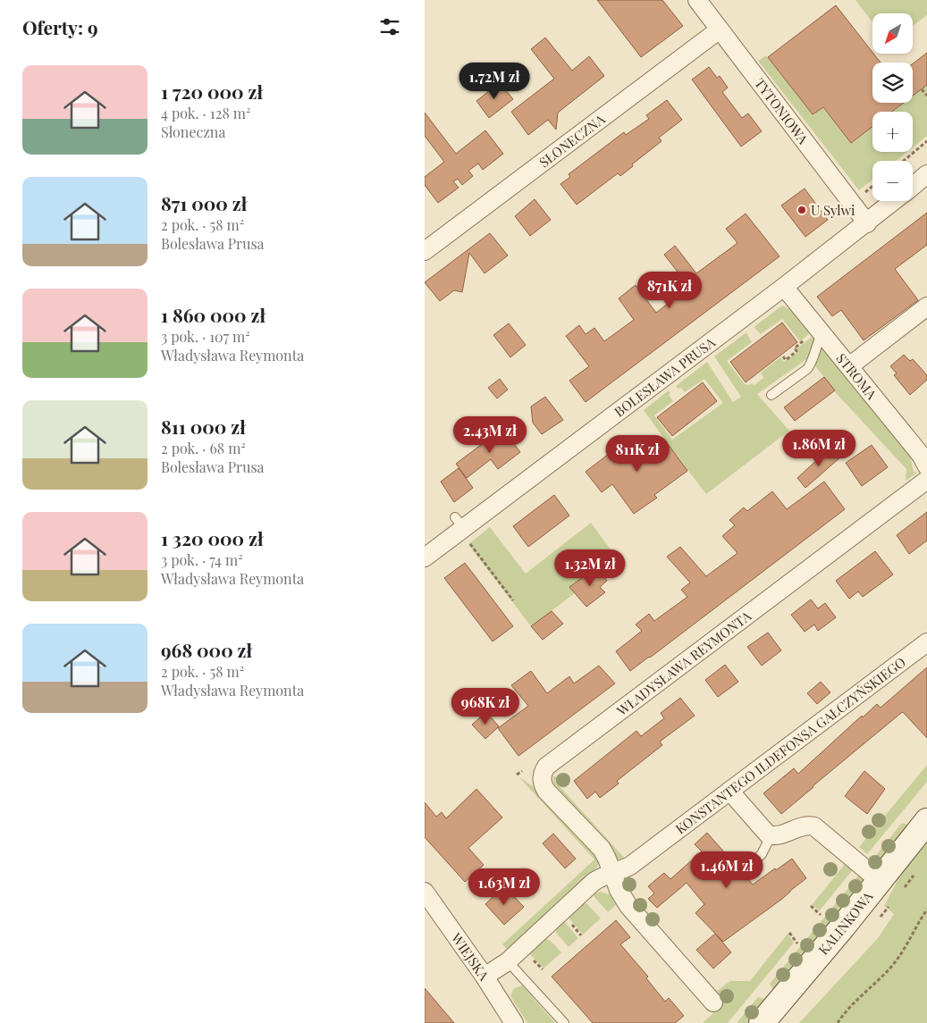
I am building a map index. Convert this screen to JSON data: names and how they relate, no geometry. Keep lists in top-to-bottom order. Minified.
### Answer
{"streets":{"street":["TYTONIOWA","SŁONECZNA","STROMA","BOLESŁAWA PRUSA","WŁADYSŁAWA REYMONTA","KONSTANTEGO ILDEFONSA GAŁCZYŃSKIEGO","KALINKOWA","WIEJSKA"]},"crossings":[["TYTONIOWA","SŁONECZNA"],["TYTONIOWA","BOLESŁAWA PRUSA"],["STROMA","BOLESŁAWA PRUSA"],["WŁADYSŁAWA REYMONTA","KONSTANTEGO ILDEFONSA GAŁCZYŃSKIEGO"],["KONSTANTEGO ILDEFONSA GAŁCZYŃSKIEGO","WIEJSKA"]],"places":["U Sylwi"],"north":"bottom left","page":{"heading":"Oferty: 9","map_buttons":["+","−"],"list":[{"name":"1 720 000 zł","note":"4 pok. · 128 m² · Słoneczna"},{"name":"871 000 zł","note":"2 pok. · 58 m² · Bolesława Prusa"},{"name":"1 860 000 zł","note":"3 pok. · 107 m² · Władysława Reymonta"},{"name":"811 000 zł","note":"2 pok. · 68 m² · Bolesława Prusa"},{"name":"1 320 000 zł","note":"3 pok. · 74 m² · Władysława Reymonta"},{"name":"968 000 zł","note":"2 pok. · 58 m² · Władysława Reymonta"}],"price":["1.72M zł","871K zł","2.43M zł","1.86M zł","811K zł","1.32M zł","968K zł","1.46M zł","1.63M zł"]}}
